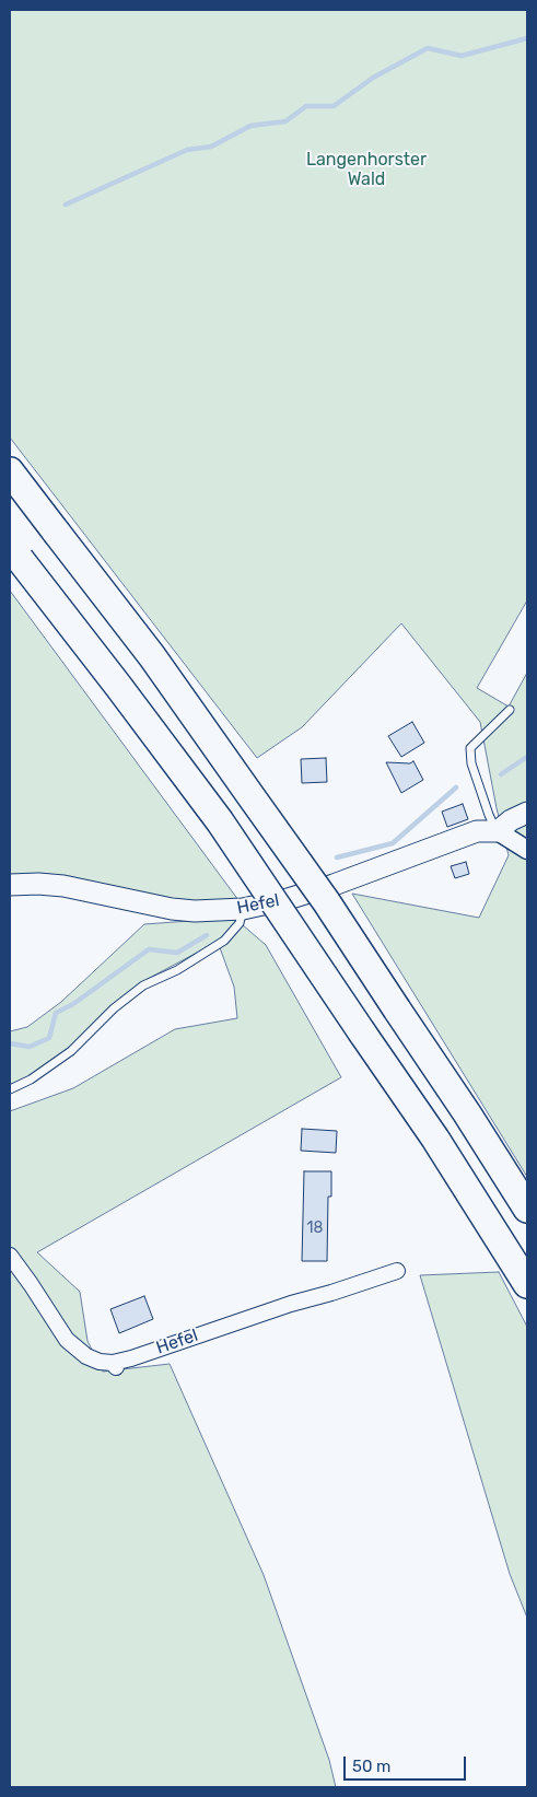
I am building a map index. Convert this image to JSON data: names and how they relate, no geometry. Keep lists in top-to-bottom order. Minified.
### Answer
{"streets":{"main road":["Hefel"]},"parks":["Langenhorster Wald"],"house_numbers":["18"],"scale_bar":"50 m"}
